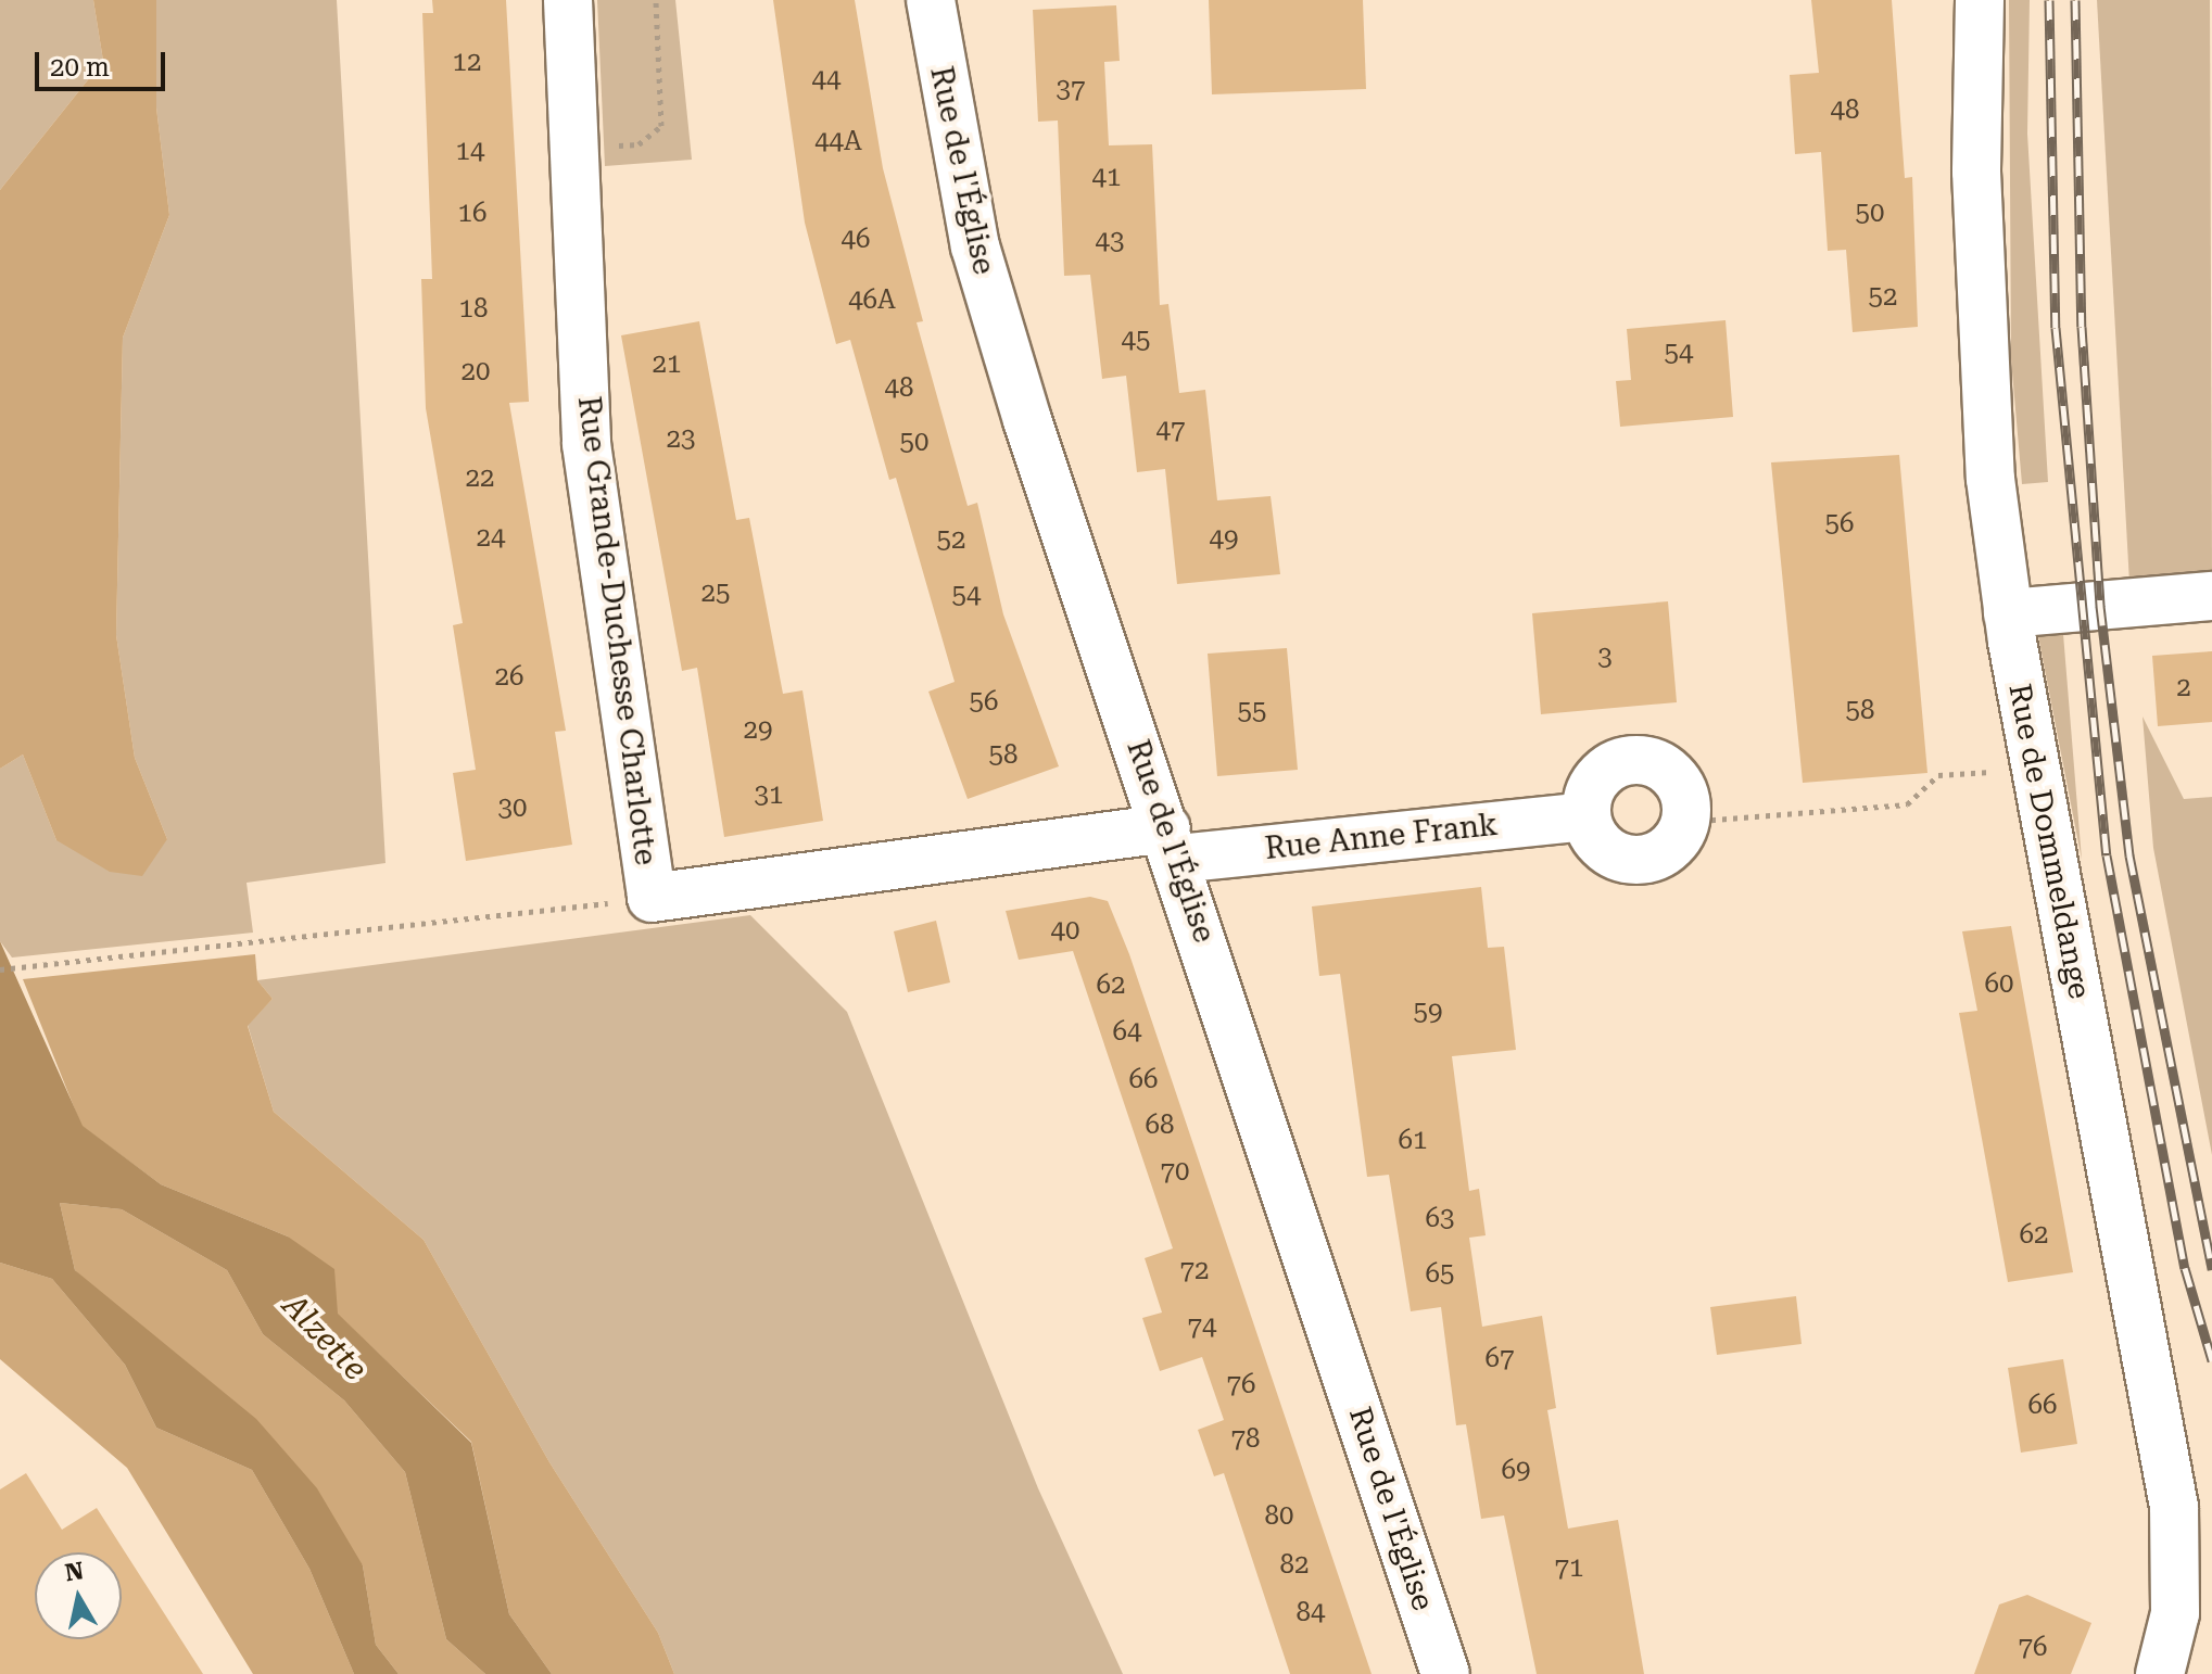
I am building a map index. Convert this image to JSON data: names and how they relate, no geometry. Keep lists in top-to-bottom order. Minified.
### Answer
{"streets":{"street":["Rue de l'Église","Rue Grande-Duchesse Charlotte","Rue Anne Frank","Rue de Dommeldange"]},"crossings":[["Rue de l'Église","Rue Grande-Duchesse Charlotte"],["Rue de l'Église","Rue Anne Frank"],["Rue Grande-Duchesse Charlotte","Rue Anne Frank"]],"water":["Alzette"],"house_numbers":["12","44","37","48","44A","14","41","16","50","46","43","52","46A","18","45","54","21","20","48","47","23","50","22","56","24","49","52","25","54","3","26","2","56","58","55","29","58","31","30","40","60","62","59","64","66","68","61","70","63","62","72","65","74","67","76","66","78","69","80","82","71","84","76"],"scale_bar":"20 m","north":"top"}
